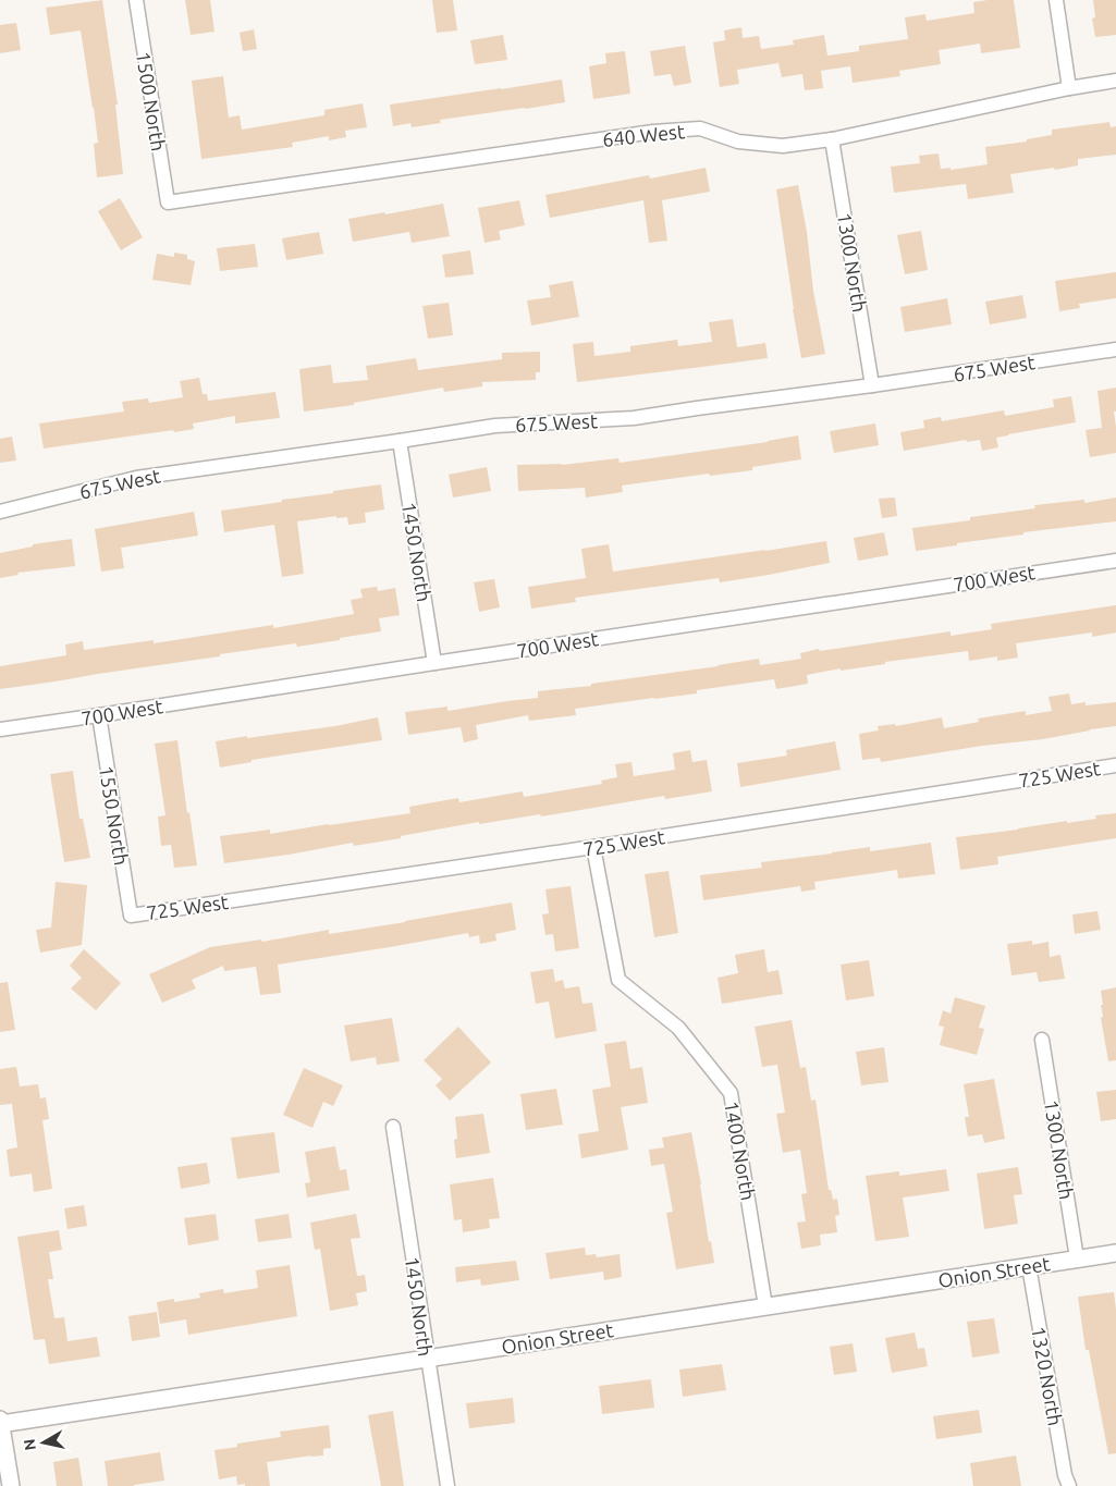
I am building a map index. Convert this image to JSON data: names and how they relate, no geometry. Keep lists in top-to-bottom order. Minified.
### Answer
{"streets":{"street":["1500 North","640 West","1300 North","675 West","1450 North","700 West","725 West","1550 North","1400 North","Onion Street","1320 North"]},"crossings":[["1500 North","640 West"],["640 West","1300 North"],["1300 North","675 West"],["1300 North","Onion Street"],["675 West","1450 North"],["1450 North","700 West"],["1450 North","Onion Street"],["700 West","1550 North"],["725 West","1550 North"],["725 West","1400 North"],["1400 North","Onion Street"],["Onion Street","1320 North"]],"north":"left"}
